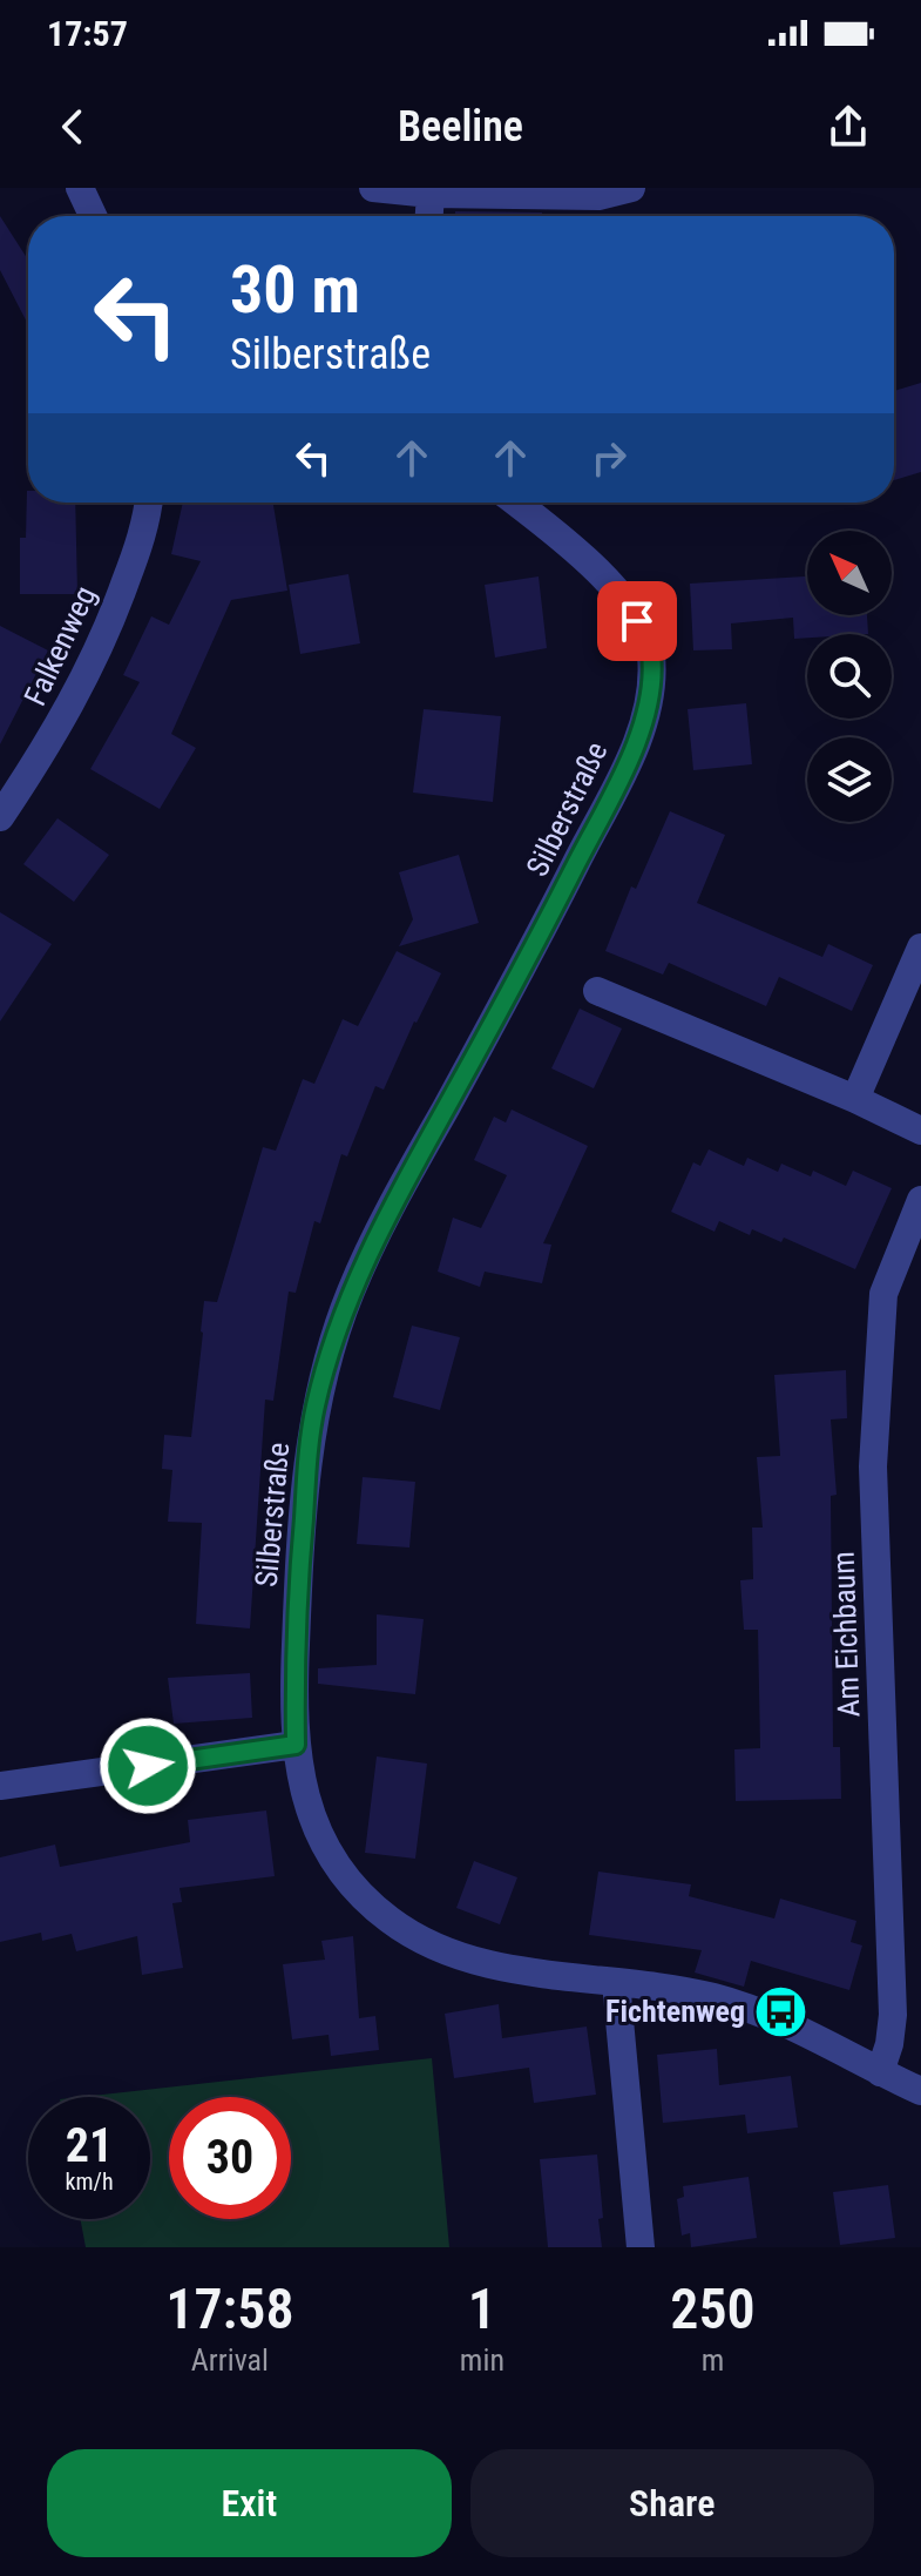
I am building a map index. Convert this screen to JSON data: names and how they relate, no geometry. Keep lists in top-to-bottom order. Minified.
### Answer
{"streets":{"street":["Falkenweg","Silberstraße","Am Eichbaum"]},"crossings":[["Silberstraße","Am Eichbaum"]],"places":{"bus stop":["Fichtenweg"]},"north":"top left","page":{"status":"17:57","header":"Beeline","turn":["30 m","Silberstraße"],"speed":"21 km/h","limit":"30","eta":["17:58","Arrival","1","min","250","m"],"buttons":["Exit","Share"]}}
